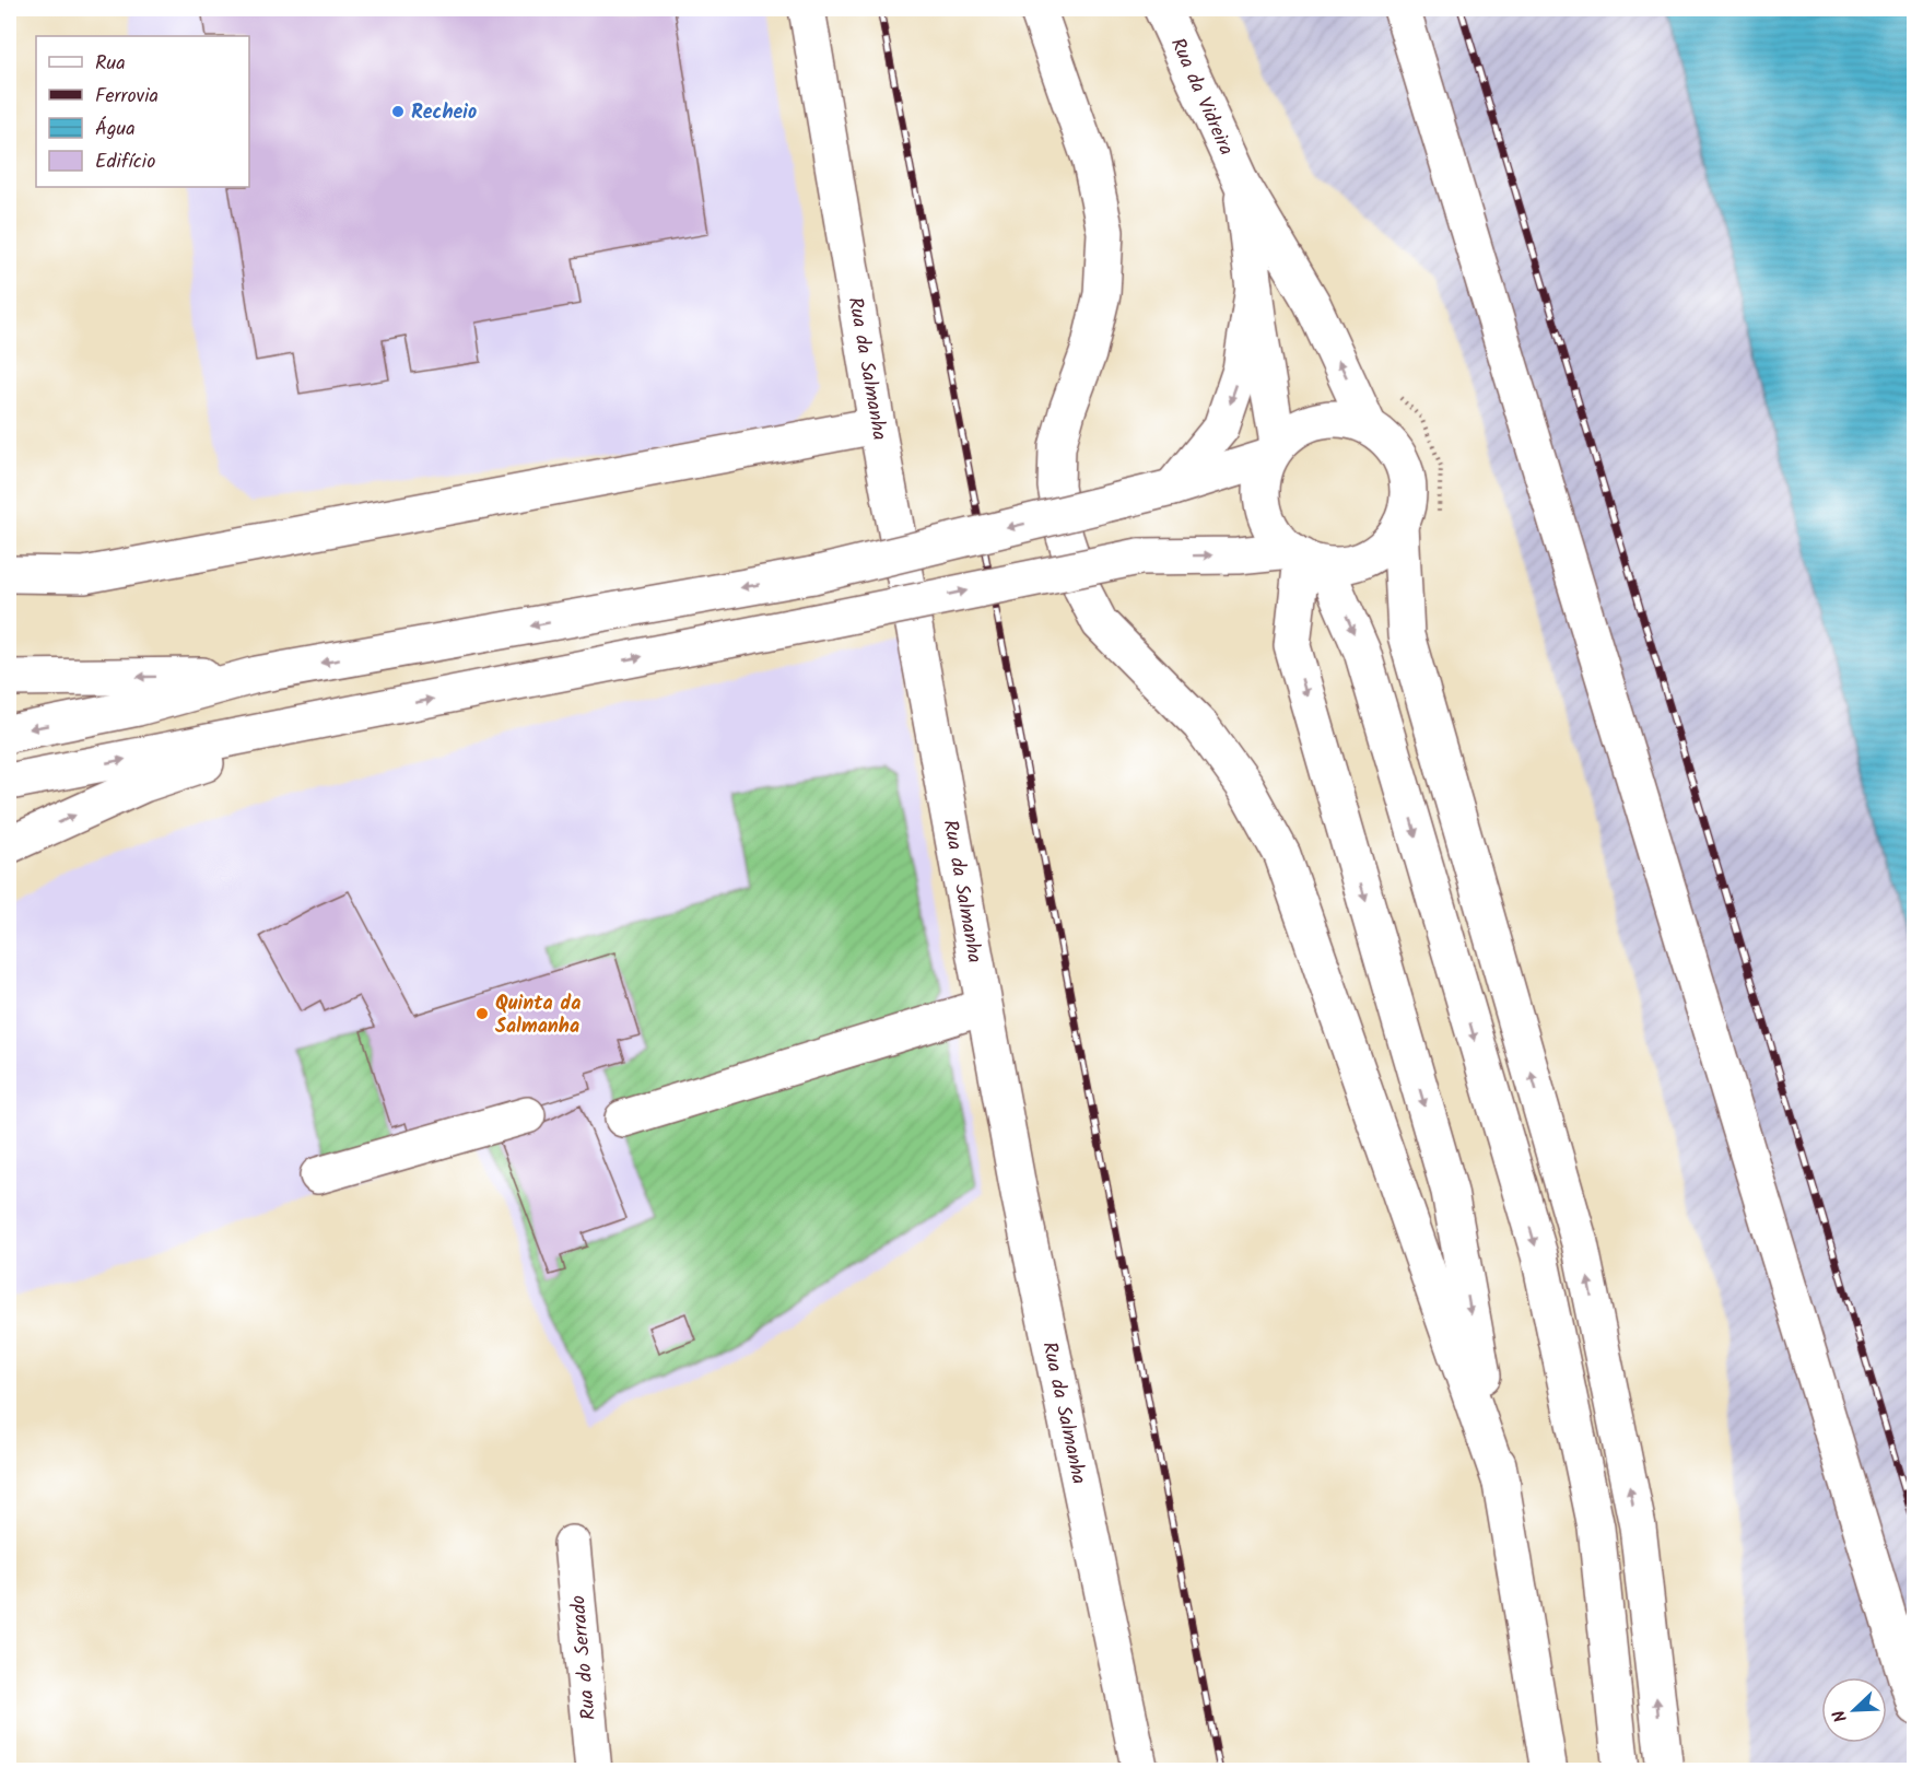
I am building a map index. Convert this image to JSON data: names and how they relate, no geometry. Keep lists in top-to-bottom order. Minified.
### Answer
{"streets":{"main road":["Rua da Vidreira","Rua da Salmanha","Rua do Serrado"]},"places":["Recheio","Quinta da Salmanha"],"legend":["Rua","Ferrovia","Água","Edifício"],"north":"bottom left"}
